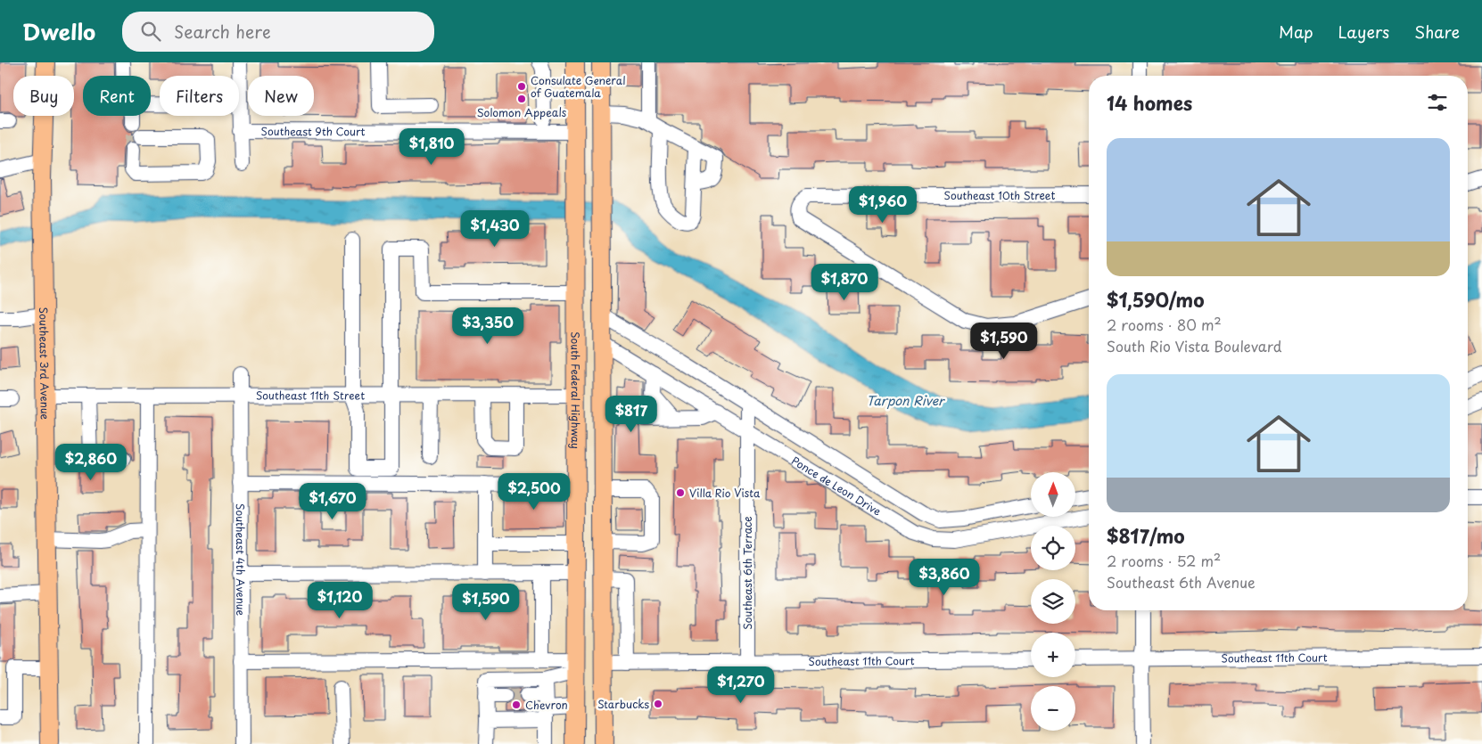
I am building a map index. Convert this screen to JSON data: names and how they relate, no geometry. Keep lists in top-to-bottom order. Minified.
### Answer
{"streets":{"main road":["Southeast 3rd Avenue","South Federal Highway"],"street":["Southeast 9th Court","Southeast 10th Street","Southeast 11th Street","Ponce de Leon Drive","Southeast 4th Avenue","Southeast 6th Terrace","Southeast 11th Court"]},"crossings":[["Southeast 9th Court","South Federal Highway"],["Southeast 3rd Avenue","Southeast 11th Street"],["South Federal Highway","Southeast 11th Street"],["Southeast 11th Street","Southeast 4th Avenue"],["Ponce de Leon Drive","Southeast 6th Terrace"],["Southeast 6th Terrace","Southeast 11th Court"]],"water":["Tarpon River"],"places":["Consulate General of Guatemala","Solomon Appeals","Villa Rio Vista","Starbucks","Chevron"],"north":"top","page":{"header":"Dwello","search":"Search here","nav":["Map","Layers","Share"],"chip":["Buy","Rent","Filters","New"],"heading":"14 homes","price":["$1,810","$1,960","$1,430","$1,870","$3,350","$1,590","$817","$2,860","$2,500","$1,670","$3,860","$1,120","$1,590","$1,270"],"list":[{"name":"$1,590/mo","note":"2 rooms · 80 m² · South Rio Vista Boulevard"},{"name":"$817/mo","note":"2 rooms · 52 m² · Southeast 6th Avenue"}],"map_buttons":["+","−"]}}
